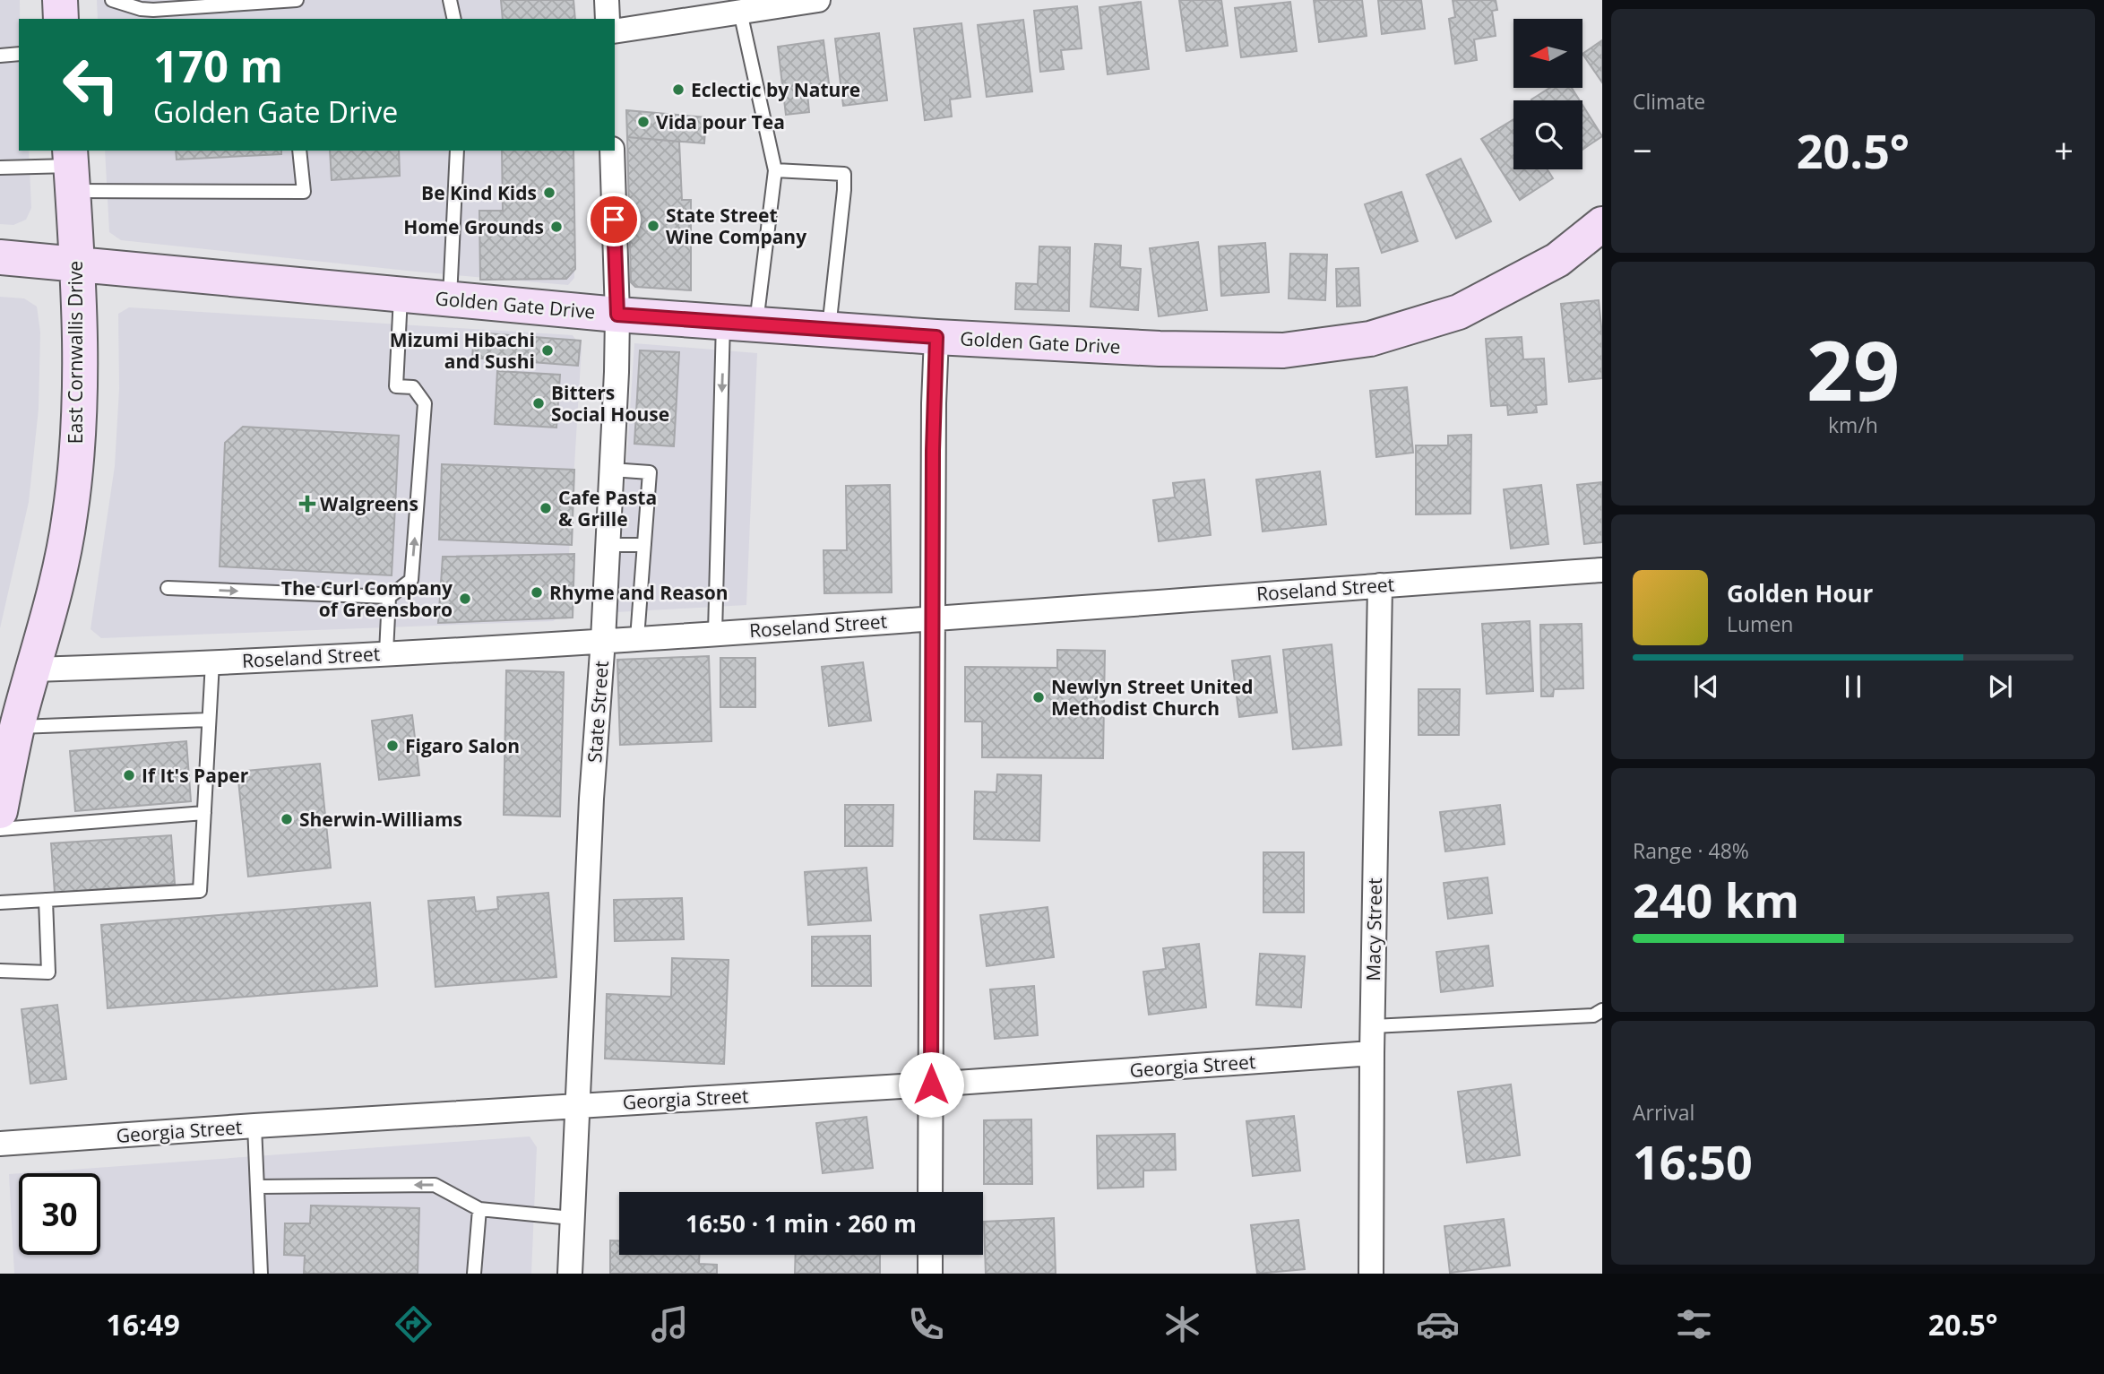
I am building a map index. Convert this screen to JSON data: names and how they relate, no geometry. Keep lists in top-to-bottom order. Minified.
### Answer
{"streets":{"street":["Golden Gate Drive","East Cornwallis Drive","Roseland Street","State Street","Macy Street","Georgia Street"]},"crossings":[["Golden Gate Drive","East Cornwallis Drive"],["Golden Gate Drive","State Street"],["East Cornwallis Drive","Roseland Street"],["Roseland Street","State Street"],["Roseland Street","Macy Street"],["State Street","Georgia Street"],["Macy Street","Georgia Street"]],"places":{"other":["Eclectic by Nature","Vida pour Tea","Be Kind Kids","State Street Wine Company","Home Grounds","Mizumi Hibachi and Sushi","Bitters Social House","Cafe Pasta & Grille","Rhyme and Reason","The Curl Company of Greensboro","Newlyn Street United Methodist Church","Figaro Salon","If It's Paper","Sherwin-Williams"],"health":["Walgreens"]},"north":"left","page":{"tile":["Climate",["29","km/h"],["Range · 48%","240 km"],["Arrival","16:50"]],"turn":["170 m","Golden Gate Drive"],"heat":["−","20.5°","+"],"song":["Golden Hour","Lumen"],"limit":"30","trip":"16:50 · 1 min · 260 m","tabs":["16:49","20.5°"]}}
